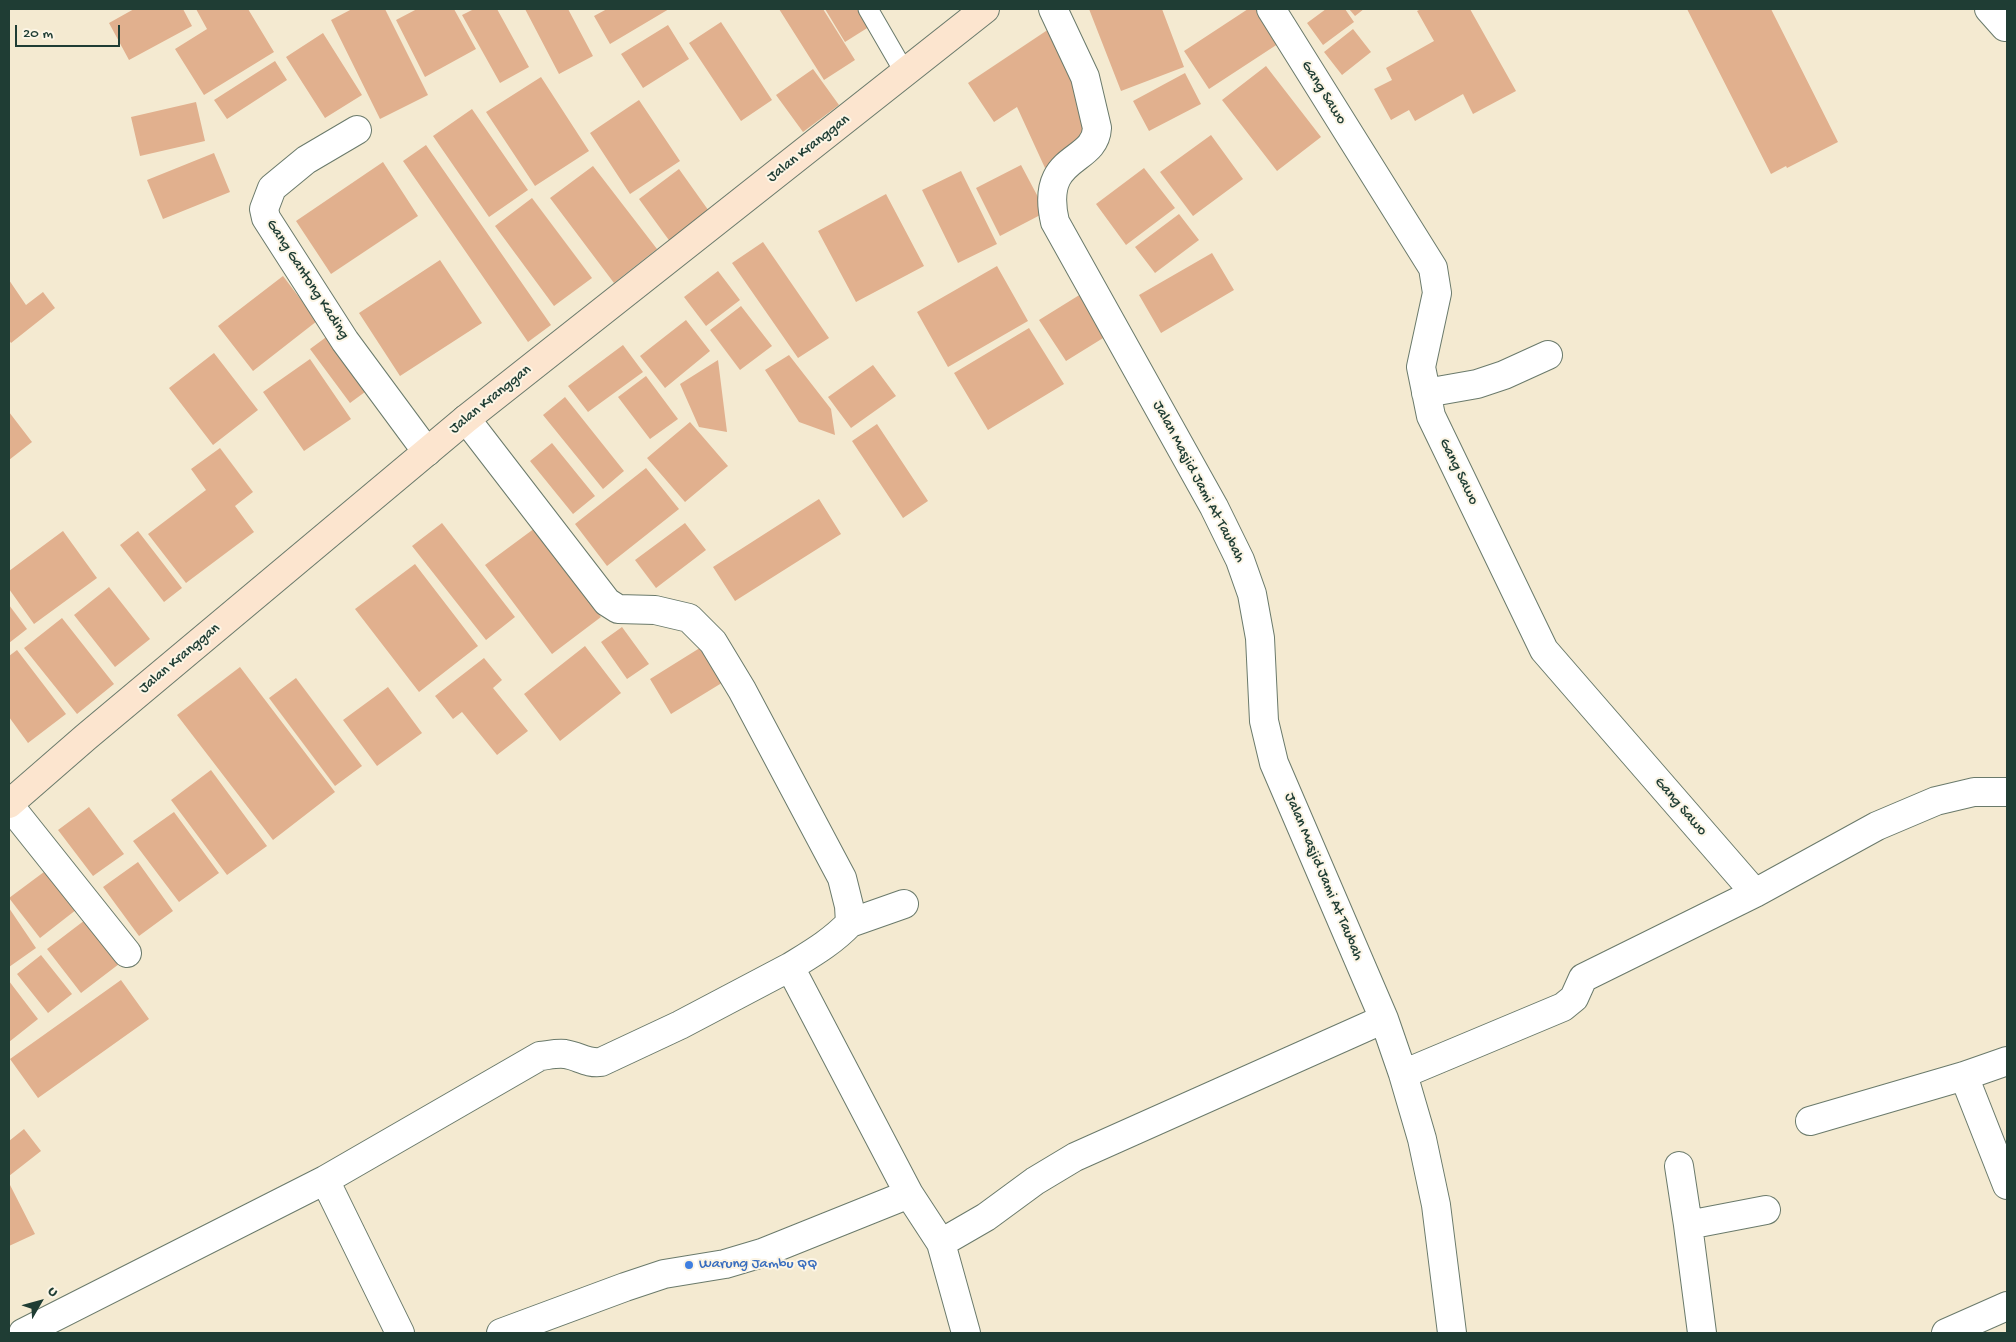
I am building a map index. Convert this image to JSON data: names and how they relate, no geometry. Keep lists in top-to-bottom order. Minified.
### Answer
{"streets":{"main road":["Jalan Kranggan"],"street":["Gang Sawo","Gang Gantong Kading","Jalan Masjid Jami At Taubah"]},"crossings":[["Jalan Kranggan","Gang Gantong Kading"]],"places":["Warung Jambu QQ"],"scale_bar":"20 m","north":"top right"}
